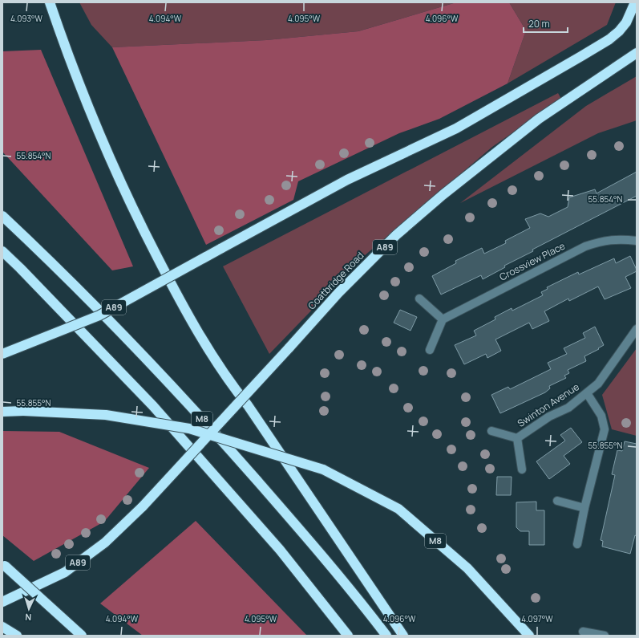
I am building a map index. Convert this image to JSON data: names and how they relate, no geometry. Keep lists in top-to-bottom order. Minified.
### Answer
{"streets":{"highway":["A89","Coatbridge Road","M8"],"street":["Crossview Place","Swinton Avenue"]},"scale_bar":"20 m","north":"bottom","coordinates":["4.093°W","4.094°W","4.095°W","4.096°W","55.854°N","55.855°N","4.097°W"]}
